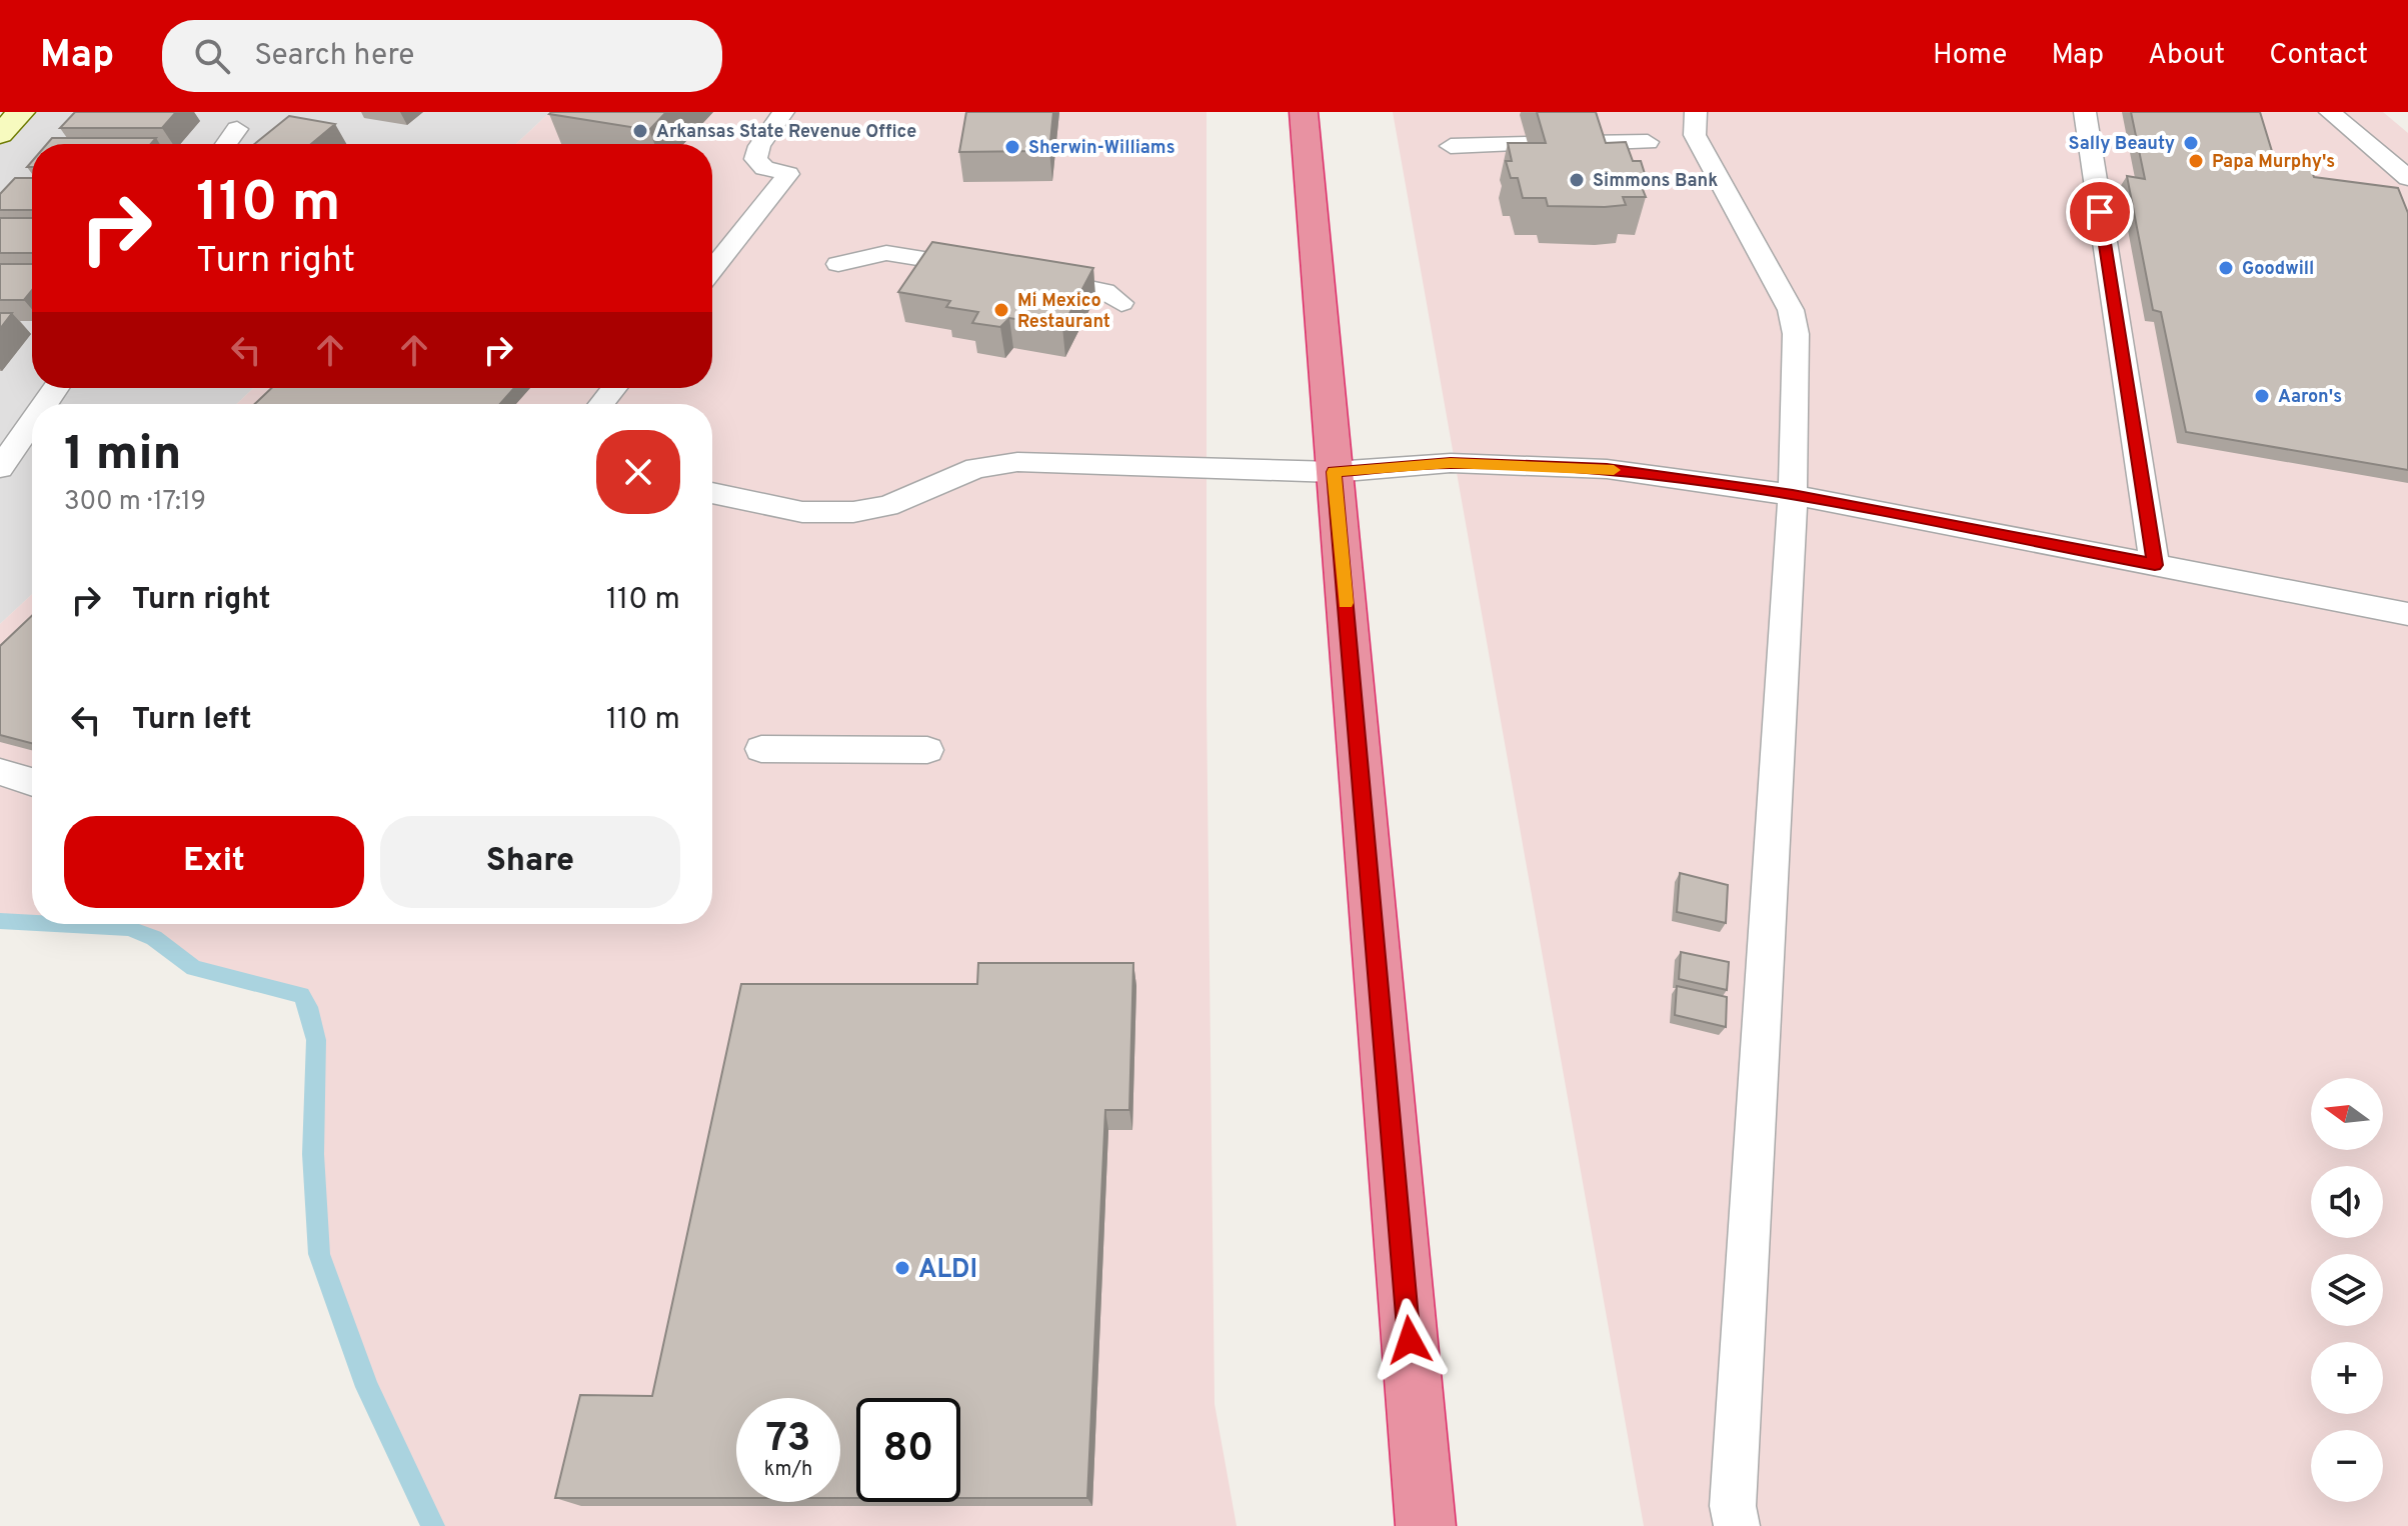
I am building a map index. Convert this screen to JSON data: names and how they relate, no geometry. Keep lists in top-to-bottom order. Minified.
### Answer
{"places":["Arkansas State Revenue Office","Sally Beauty","Sherwin-Williams","Papa Murphy's","Simmons Bank","Goodwill","Mi Mexico Restaurant","Aaron's","ALDI"],"north":"left","page":{"header":"Map","search":"Search here","nav":["Home","Map","About","Contact"],"turn":["110 m","Turn right"],"heading":["1 min","300 m · 17:19"],"list":[{"name":"Turn right","value":"110 m"},{"name":"Turn left","value":"110 m"}],"buttons":["Exit","Share"],"map_buttons":["+","−"],"speed":"73 km/h","limit":"80"}}
